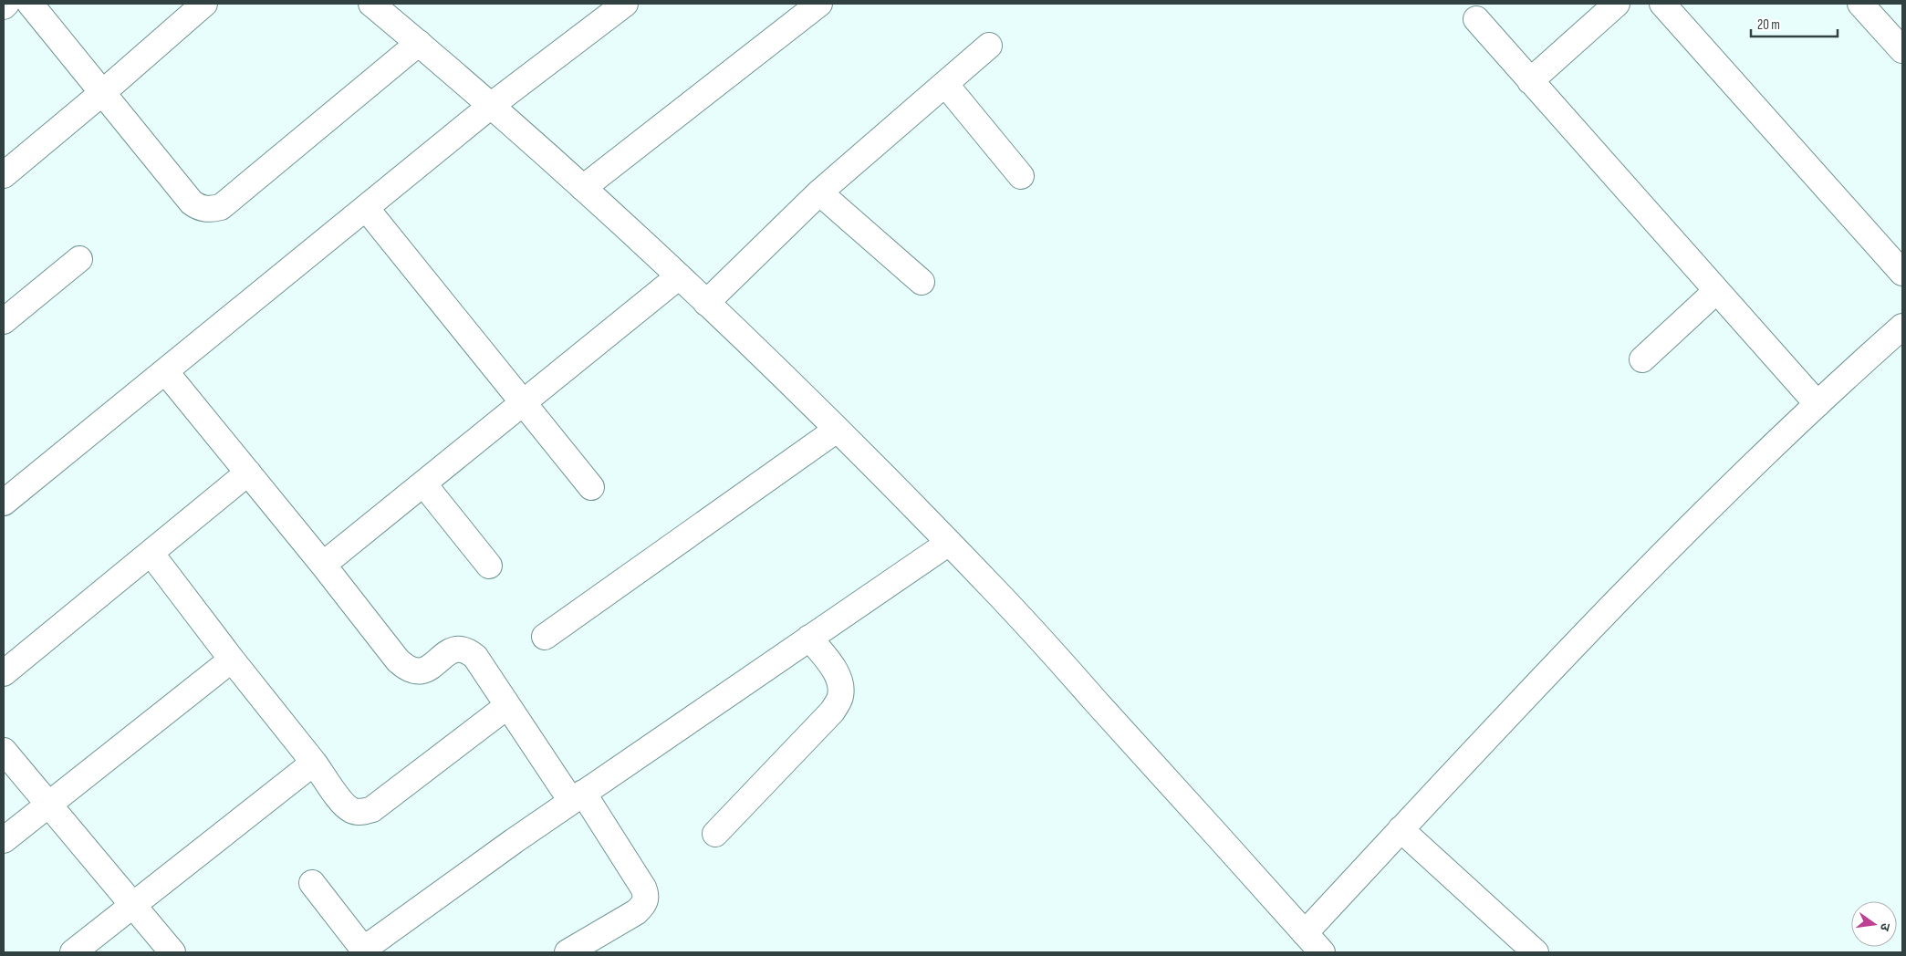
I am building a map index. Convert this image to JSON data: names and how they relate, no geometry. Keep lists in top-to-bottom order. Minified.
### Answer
{"scale_bar":"20 m","north":"right"}
